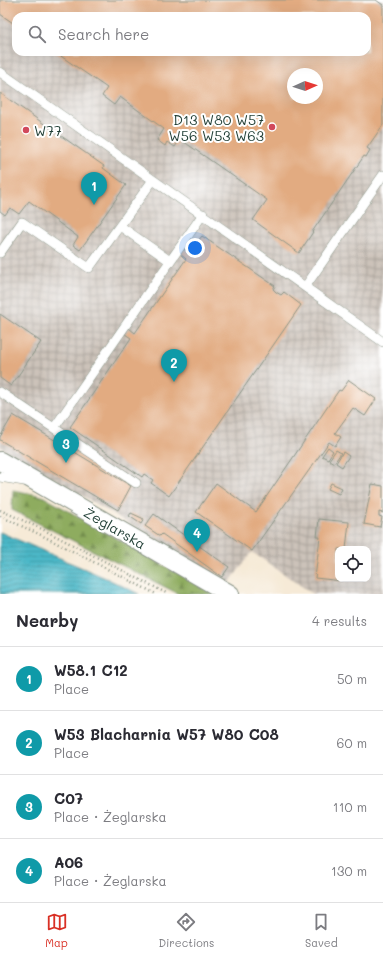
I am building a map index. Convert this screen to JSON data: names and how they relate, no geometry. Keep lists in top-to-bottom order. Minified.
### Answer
{"streets":{"street":["Żeglarska"]},"places":["D13 W80 W57 W56 W53 W63","W77"],"north":"right","page":{"search":"Search here","pins":["1","2","3","4"],"heading":["Nearby","4 results"],"list":[{"mark":"1","name":"W58.1 C12","note":"Place","value":"50 m"},{"mark":"2","name":"W53 Blacharnia W57 W80 C08","note":"Place","value":"60 m"},{"mark":"3","name":"C07","note":"Place · Żeglarska","value":"110 m"},{"mark":"4","name":"A06","note":"Place · Żeglarska","value":"130 m"}],"nav":["Map","Directions","Saved"]}}
